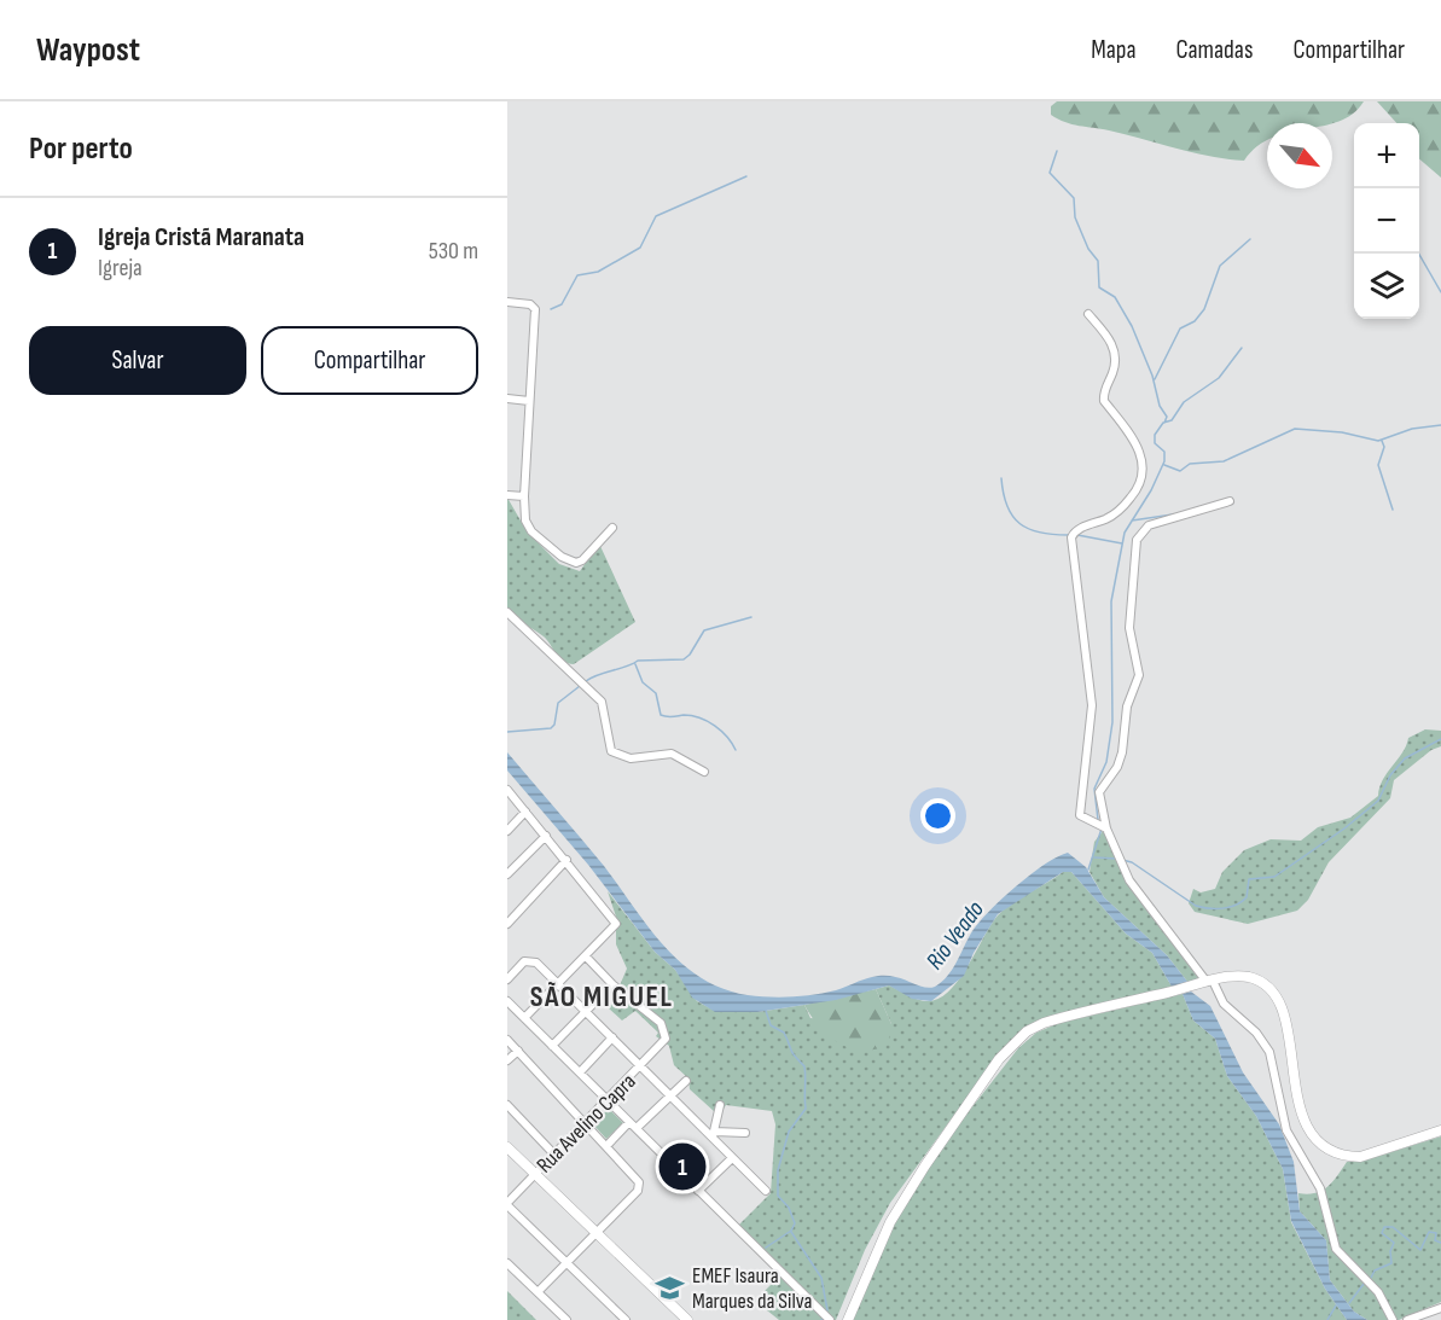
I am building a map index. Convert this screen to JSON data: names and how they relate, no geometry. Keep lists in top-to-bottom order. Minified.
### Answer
{"streets":{"street":["Rua Avelino Capra"]},"districts":["SÃO MIGUEL"],"water":["Rio Veado"],"places":{"school or university":["EMEF Isaura Marques da Silva"]},"north":"bottom right","page":{"header":"Waypost","nav":["Mapa","Camadas","Compartilhar"],"heading":"Por perto","map_buttons":["+","−"],"list":[{"mark":"1","name":"Igreja Cristã Maranata","note":"Igreja","value":"530 m"}],"buttons":["Salvar","Compartilhar"],"pins":"1"}}
